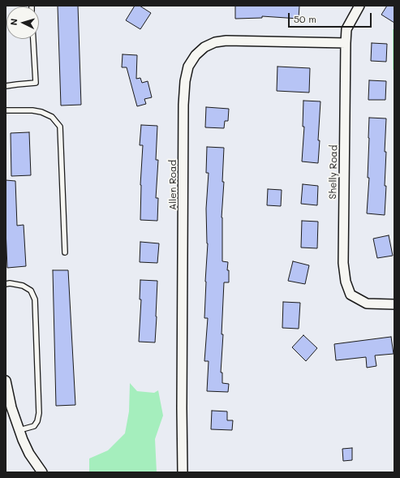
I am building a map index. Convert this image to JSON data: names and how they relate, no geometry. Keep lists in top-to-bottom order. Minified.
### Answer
{"streets":{"street":["Shelly Road","Allen Road"]},"crossings":[["Shelly Road","Allen Road"]],"scale_bar":"50 m","north":"left"}
